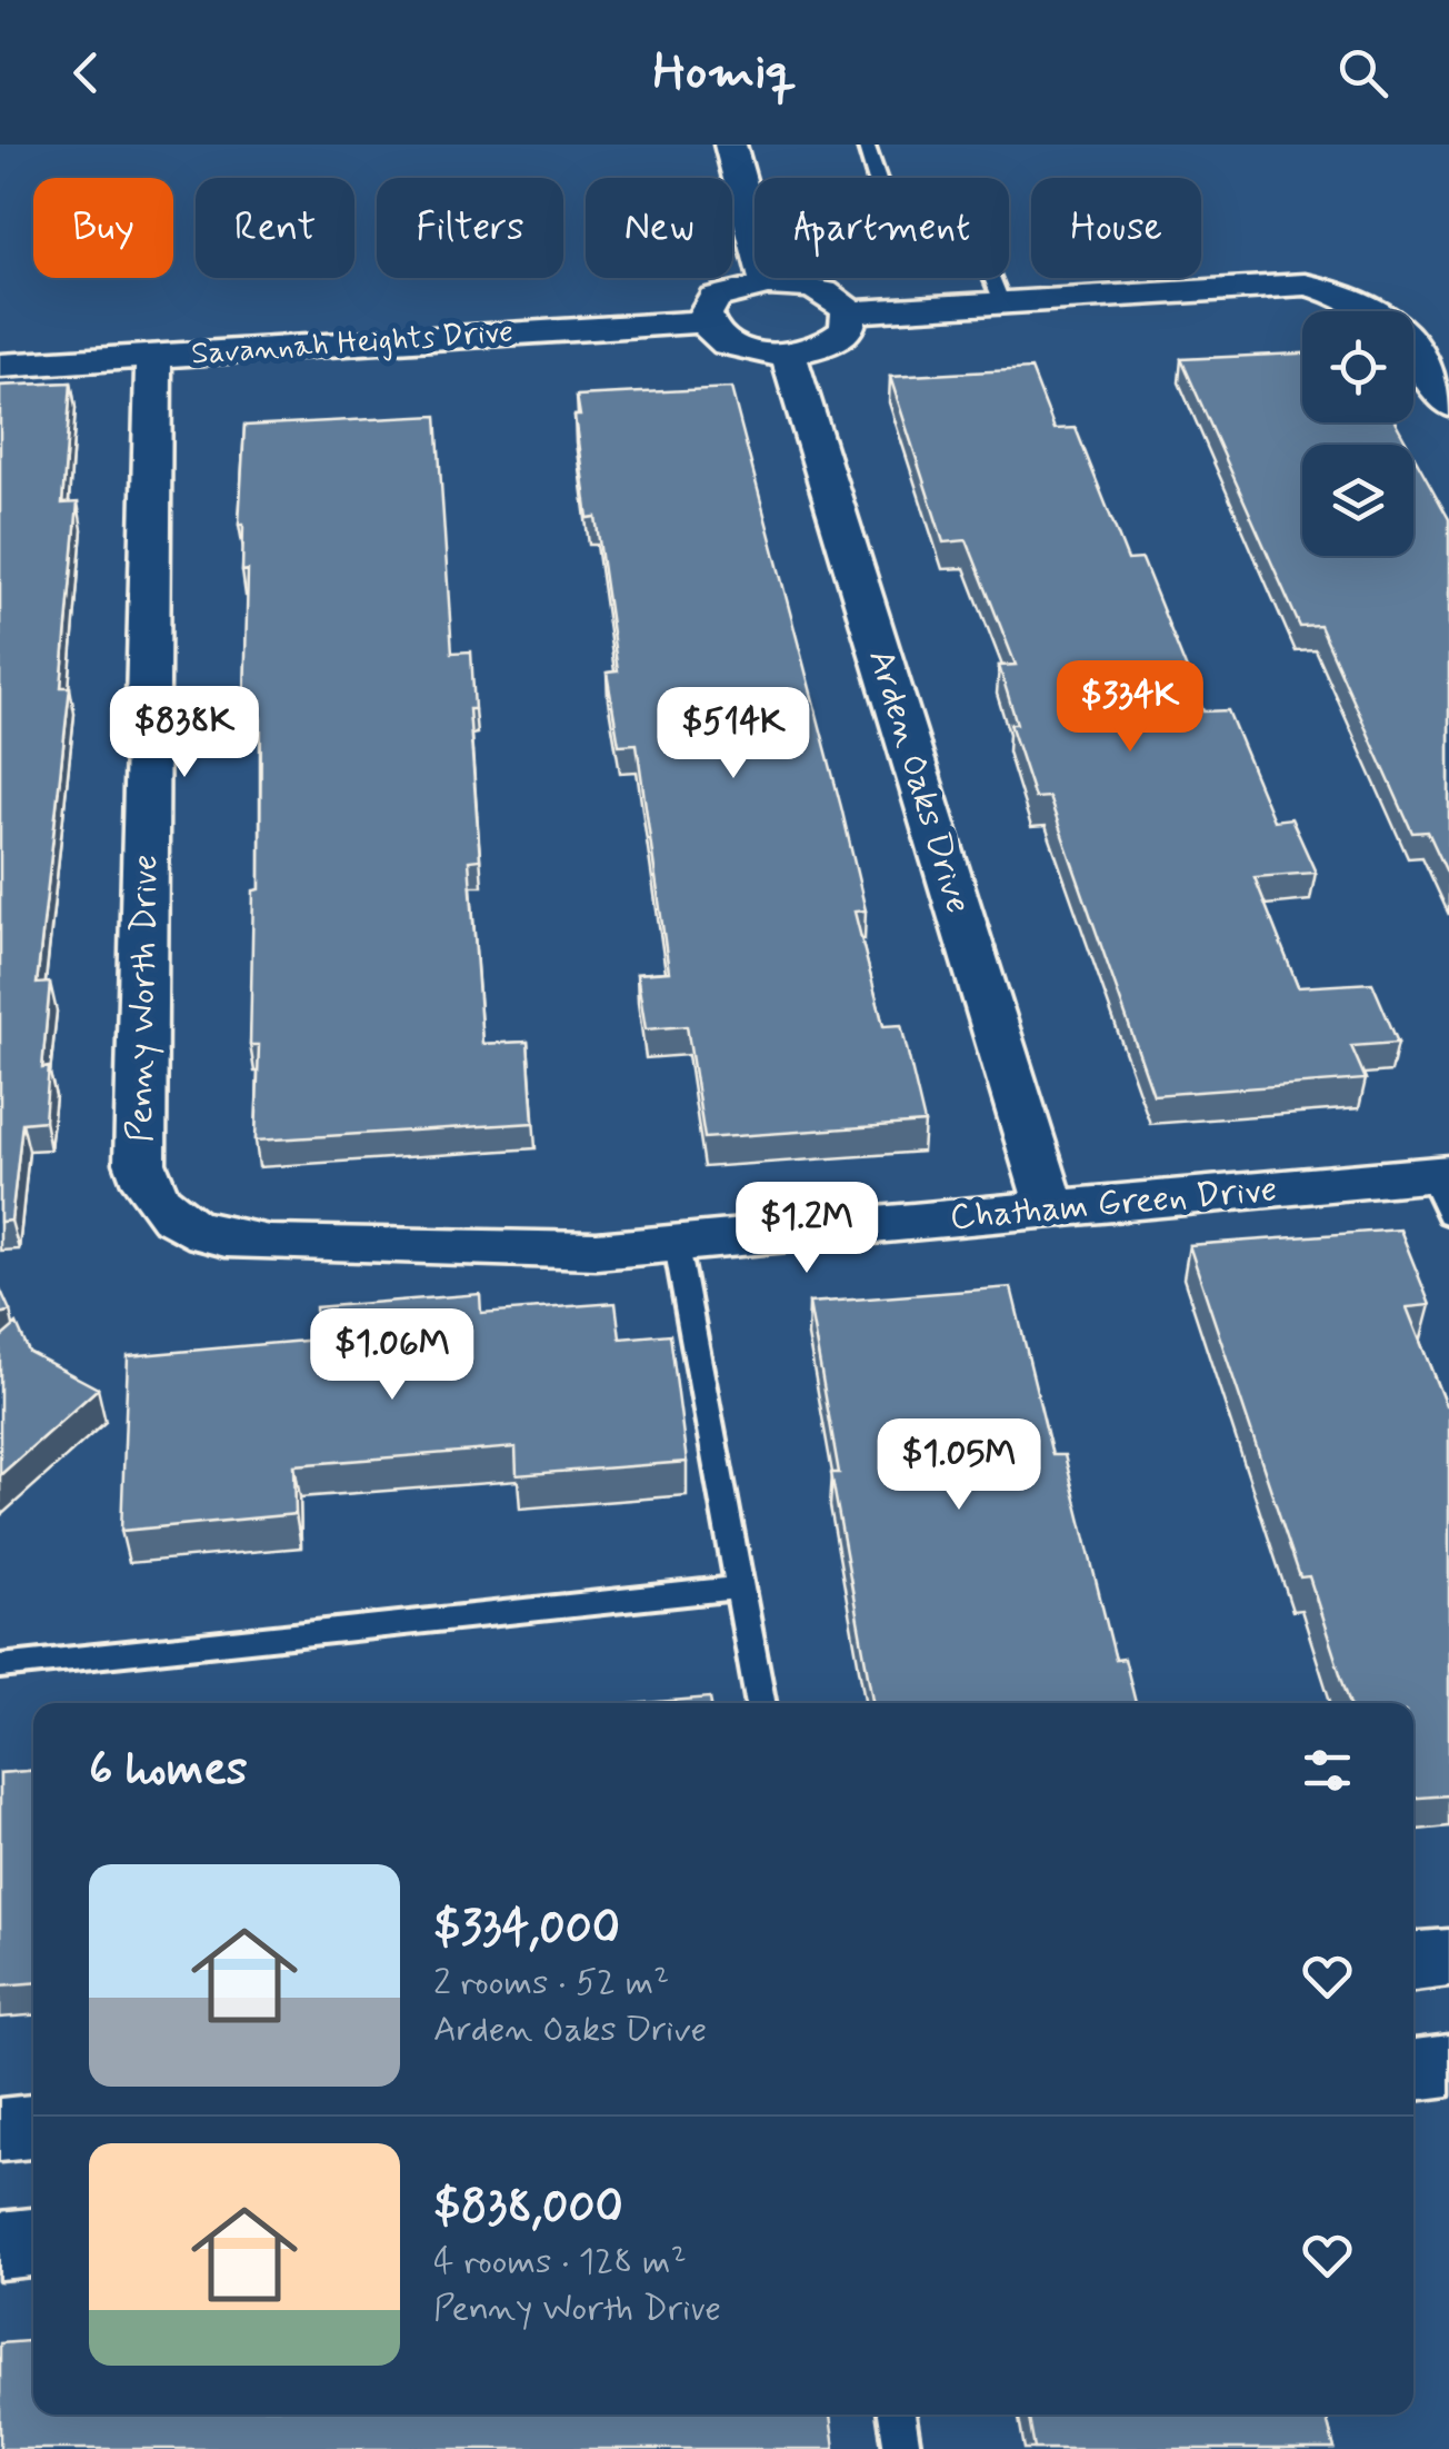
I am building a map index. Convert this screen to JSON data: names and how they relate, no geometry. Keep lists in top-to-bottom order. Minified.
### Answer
{"streets":{"street":["Savannah Heights Drive","Arden Oaks Drive","Penny Worth Drive","Chatham Green Drive"]},"crossings":[["Savannah Heights Drive","Penny Worth Drive"],["Arden Oaks Drive","Chatham Green Drive"],["Penny Worth Drive","Chatham Green Drive"]],"page":{"header":"Homiq","chip":["Buy","Rent","Filters","New","Apartment","House"],"price":["$334K","$838K","$514K","$1.2M","$1.06M","$1.05M"],"heading":"6 homes","list":[{"name":"$334,000","note":"2 rooms · 52 m² · Arden Oaks Drive"},{"name":"$838,000","note":"4 rooms · 128 m² · Penny Worth Drive"}]}}
